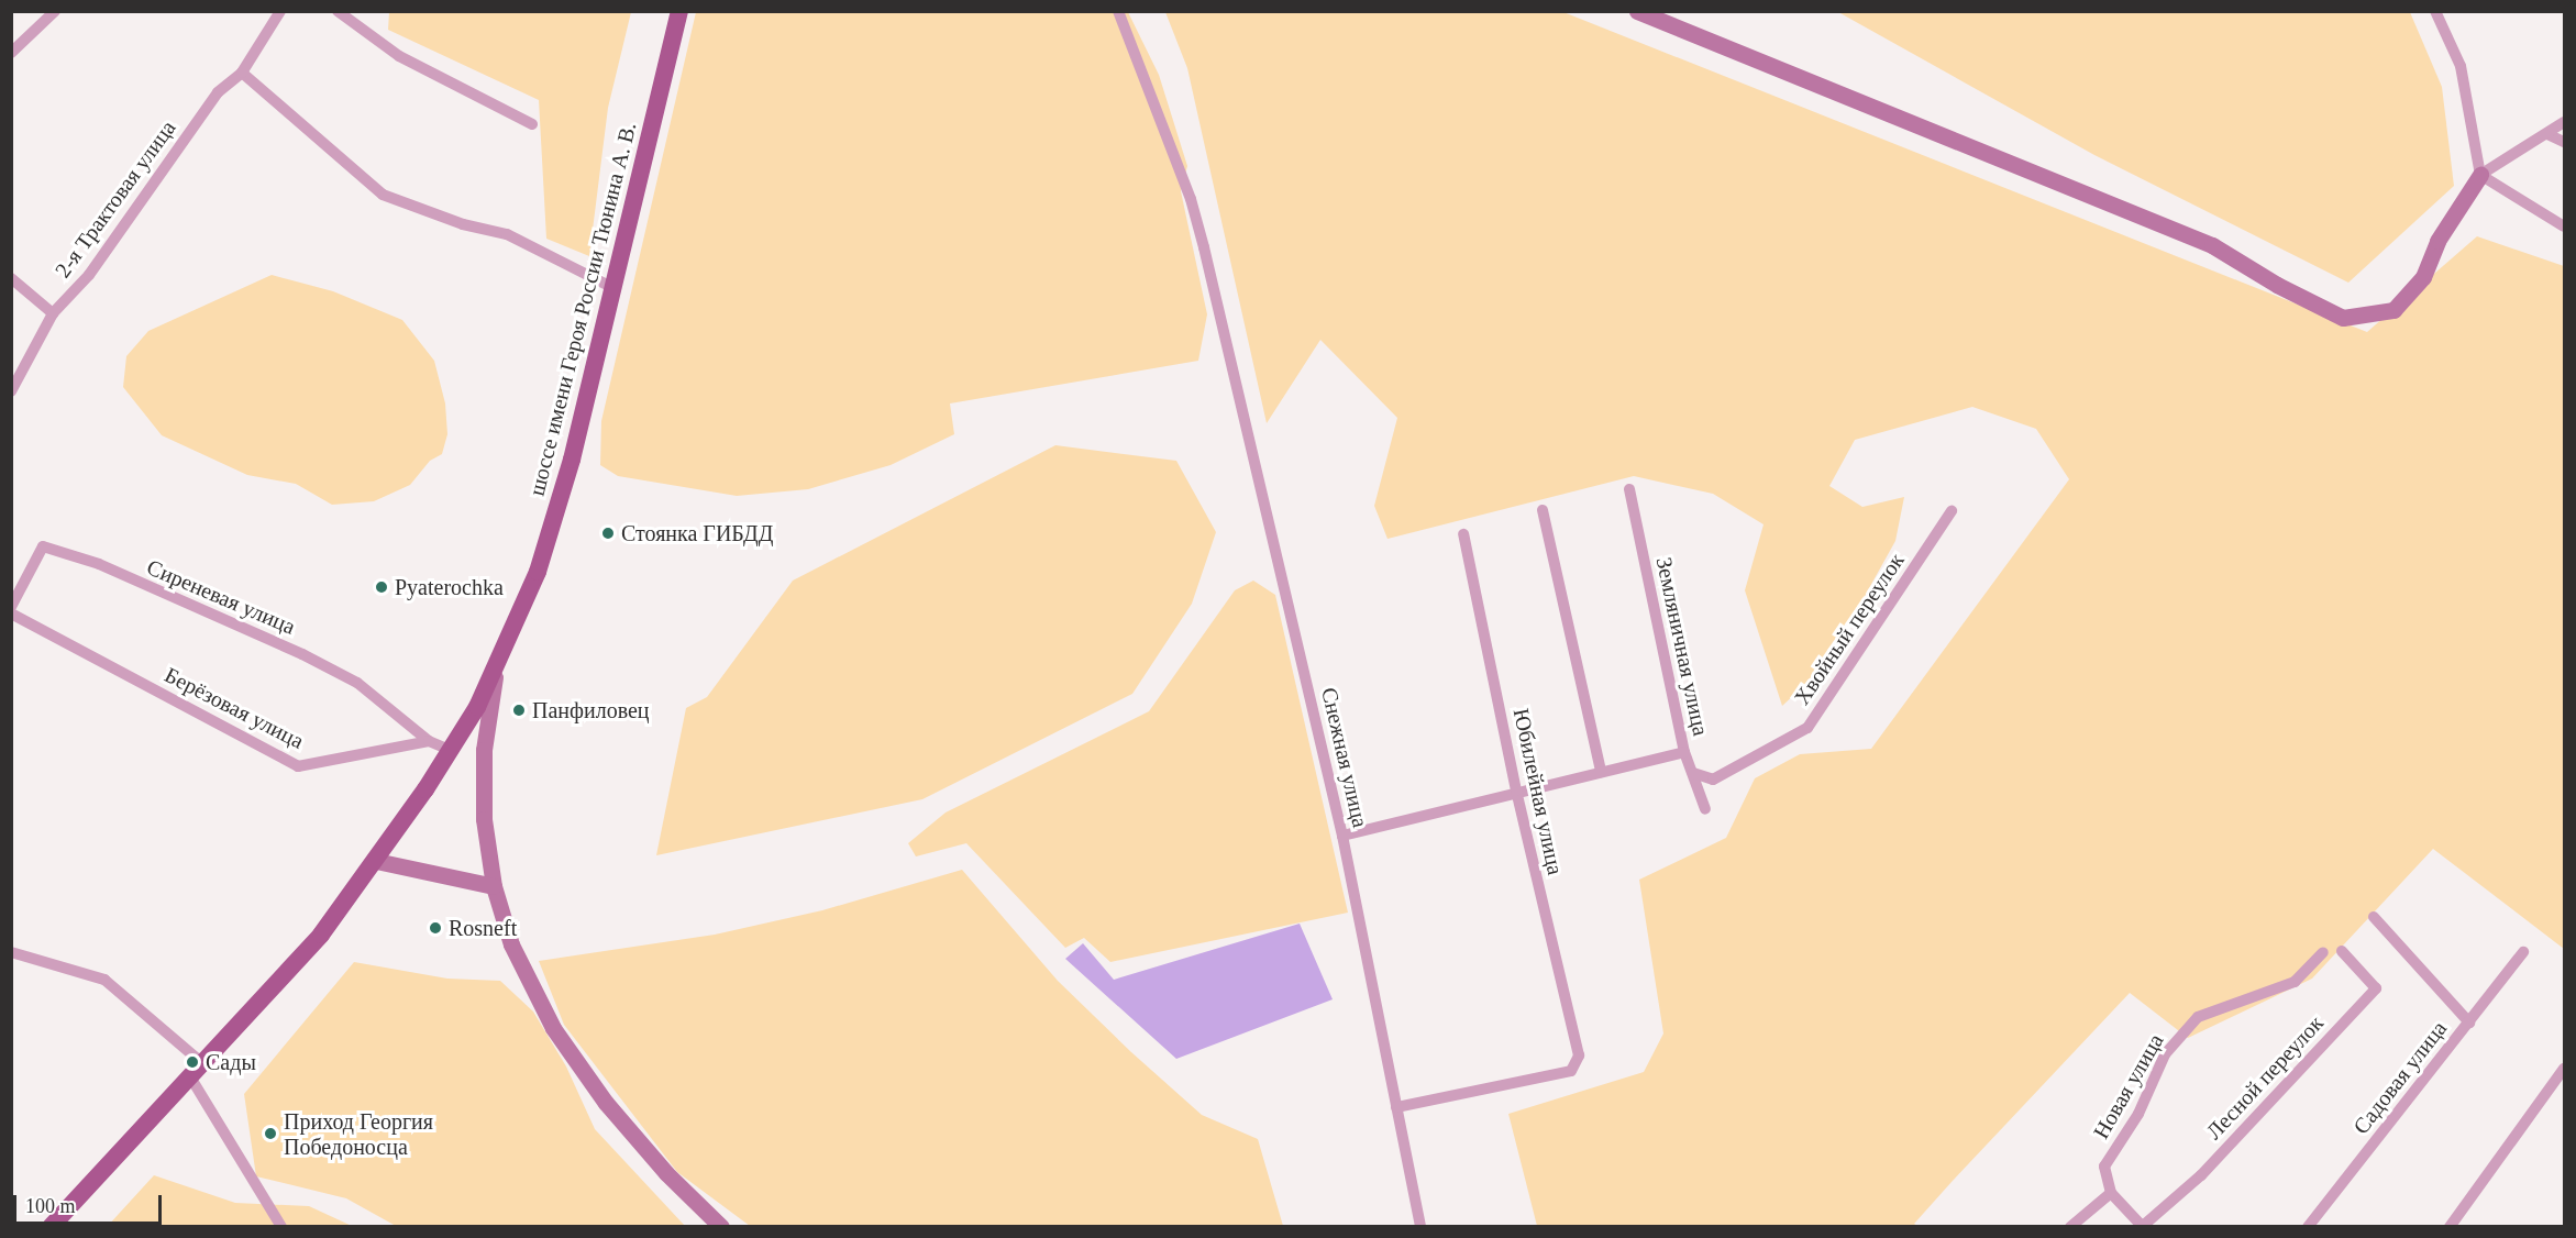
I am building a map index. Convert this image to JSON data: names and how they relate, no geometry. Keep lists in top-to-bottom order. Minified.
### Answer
{"streets":{"main road":["шоссе имени Героя России Тюнина А. В."],"street":["2-я Трактовая улица","Сиреневая улица","Хвойный переулок","Земляничная улица","Берёзовая улица","Снежная улица","Юбилейная улица","Лесной переулок","Садовая улица","Новая улица"]},"crossings":[["Сиреневая улица","Берёзовая улица"],["Хвойный переулок","Земляничная улица"],["Снежная улица","Юбилейная улица"]],"places":["Стоянка ГИБДД","Pyaterochka","Панфиловец","Rosneft","Сады","Приход Георгия Победоносца"],"scale_bar":"100 m"}
